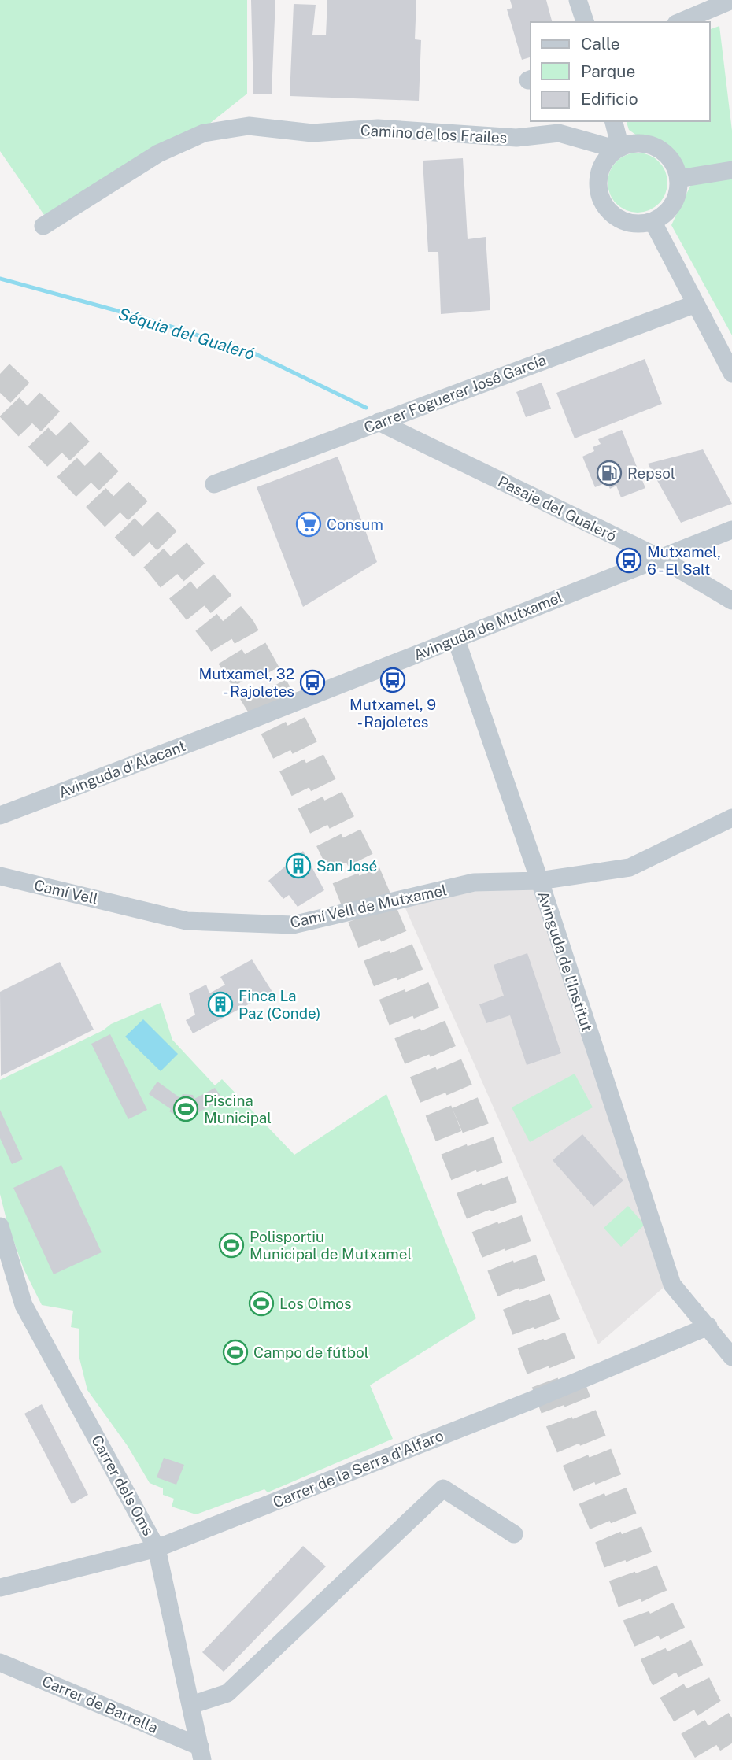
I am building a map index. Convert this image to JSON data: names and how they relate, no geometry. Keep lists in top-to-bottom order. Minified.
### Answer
{"streets":{"street":["Camino de los Frailes","Carrer Foguerer José García","Pasaje del Gualeró","Avinguda de Mutxamel","Avinguda d'Alacant","Camí Vell","Camí Vell de Mutxamel","Avinguda de l'Institut","Carrer de la Serra d'Alfaro","Carrer dels Oms","Carrer de Barrella"]},"crossings":[["Carrer Foguerer José García","Pasaje del Gualeró"],["Pasaje del Gualeró","Avinguda de Mutxamel"],["Avinguda de Mutxamel","Avinguda d'Alacant"],["Avinguda de Mutxamel","Avinguda de l'Institut"],["Camí Vell","Camí Vell de Mutxamel"],["Camí Vell de Mutxamel","Avinguda de l'Institut"],["Avinguda de l'Institut","Carrer de la Serra d'Alfaro"],["Carrer de la Serra d'Alfaro","Carrer dels Oms"],["Carrer dels Oms","Carrer de Barrella"]],"water":["Séquia del Gualeró"],"places":{"fuel station":["Repsol"],"supermarket":["Consum"],"bus stop":["Mutxamel, 6 - El Salt","Mutxamel, 9 - Rajoletes","Mutxamel, 32 - Rajoletes"],"building":["San José","Finca La Paz (Conde)"],"sports":["Piscina Municipal","Polisportiu Municipal de Mutxamel","Los Olmos","Campo de fútbol"]},"legend":["Calle","Parque","Edificio"]}
